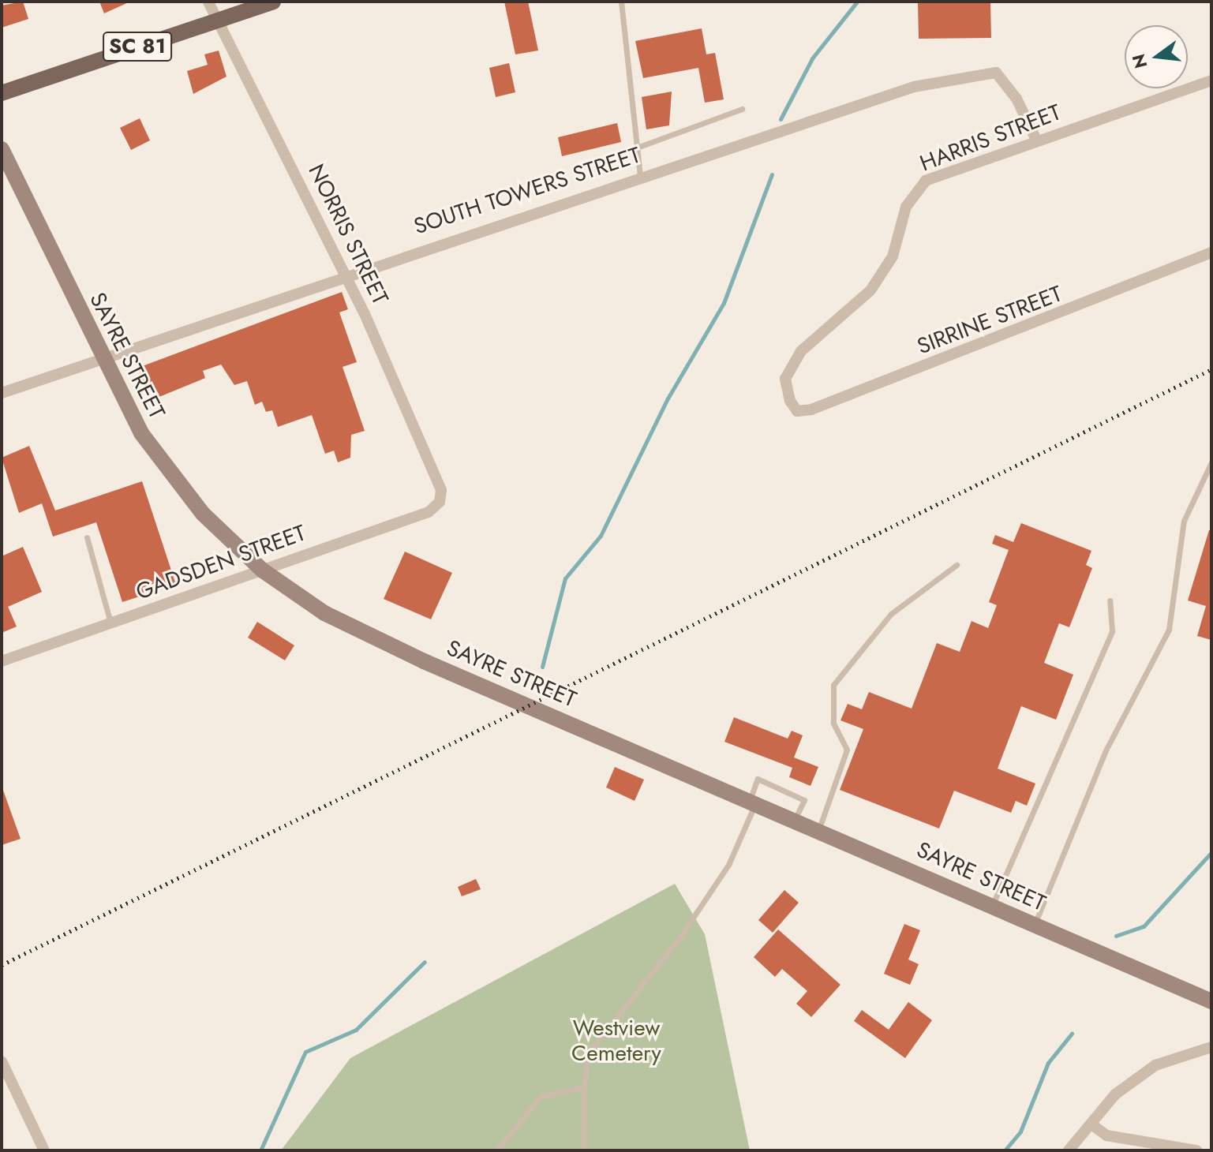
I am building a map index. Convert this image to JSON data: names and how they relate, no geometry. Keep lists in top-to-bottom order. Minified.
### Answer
{"streets":{"main road":["SC 81","SAYRE STREET"],"street":["HARRIS STREET","SOUTH TOWERS STREET","NORRIS STREET","SIRRINE STREET","GADSDEN STREET"]},"crossings":[["SC 81","NORRIS STREET"],["HARRIS STREET","SOUTH TOWERS STREET"],["HARRIS STREET","SIRRINE STREET"],["SOUTH TOWERS STREET","NORRIS STREET"],["SOUTH TOWERS STREET","SAYRE STREET"],["NORRIS STREET","GADSDEN STREET"],["SAYRE STREET","GADSDEN STREET"]],"parks":["Westview Cemetery"],"north":"left"}
